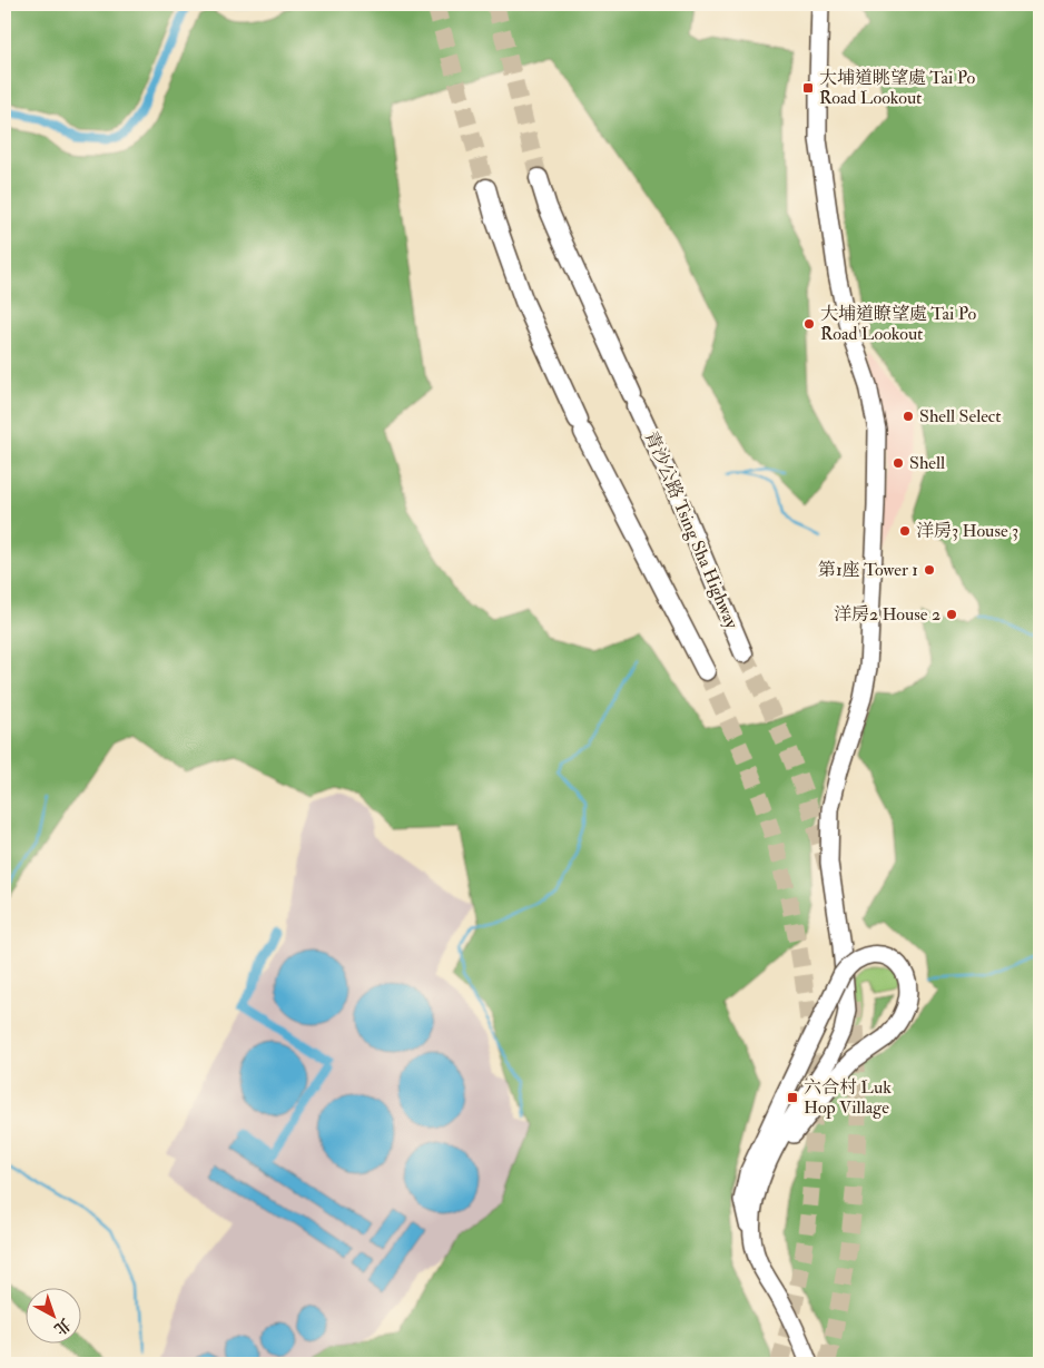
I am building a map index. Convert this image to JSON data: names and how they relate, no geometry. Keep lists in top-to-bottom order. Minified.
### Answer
{"streets":{"highway":["青沙公路 Tsing Sha Highway"]},"places":{"transit":["大埔道眺望處 Tai Po Road Lookout","六合村 Luk Hop Village"],"other":["大埔道瞭望處 Tai Po Road Lookout","Shell Select","Shell","洋房3 House 3","第1座 Tower 1","洋房2 House 2"]},"north":"bottom right"}
